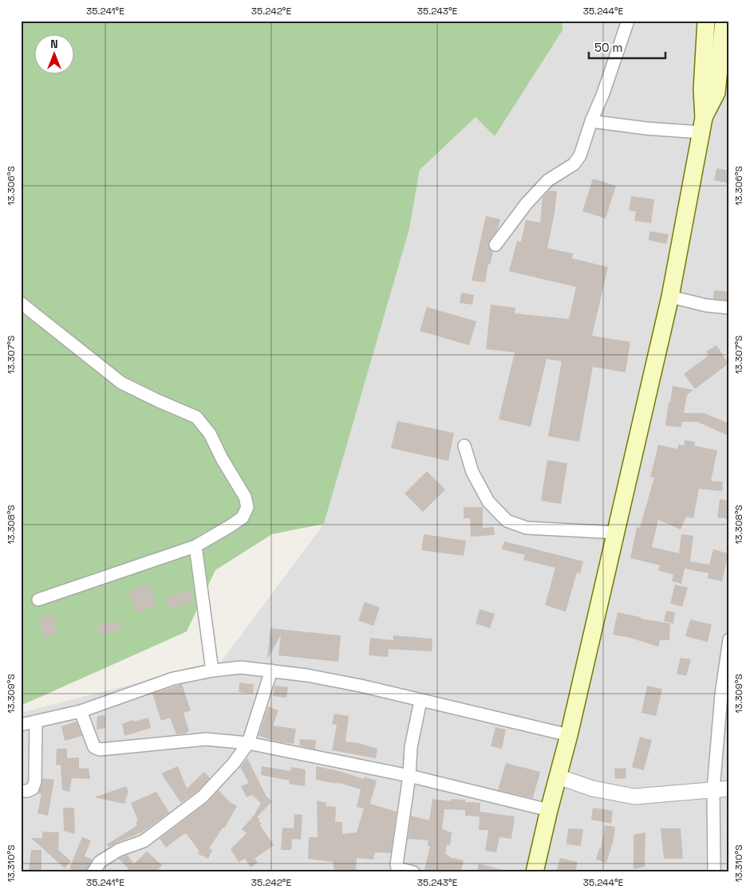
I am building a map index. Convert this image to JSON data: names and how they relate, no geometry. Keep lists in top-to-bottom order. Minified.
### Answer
{"scale_bar":"50 m","north":"top","coordinates":["35.241°E","35.242°E","35.243°E","35.244°E","13.306°S","13.307°S","13.308°S","13.309°S","13.310°S"]}
